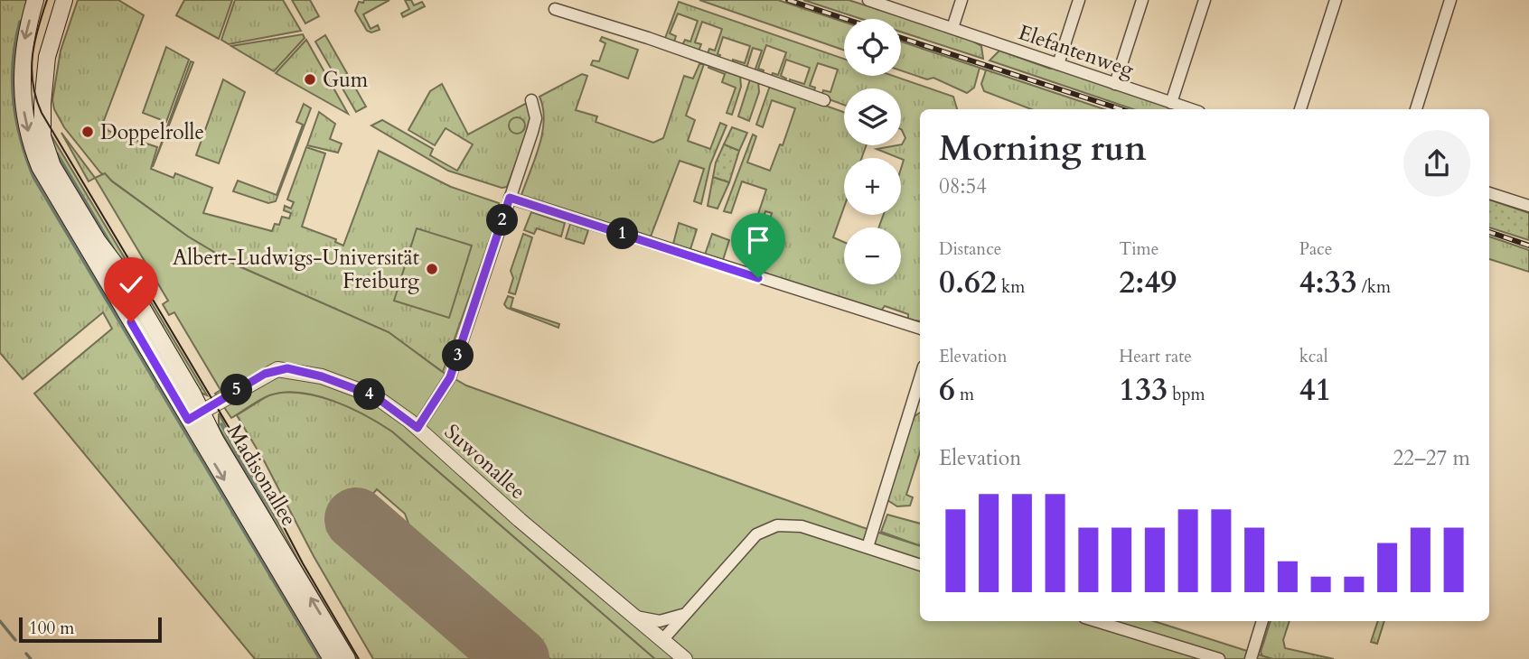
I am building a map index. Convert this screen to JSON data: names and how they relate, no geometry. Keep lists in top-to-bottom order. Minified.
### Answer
{"streets":{"main road":["Madisonallee"],"street":["Elefantenweg","Suwonallee"]},"crossings":[["Suwonallee","Madisonallee"]],"places":["Gum","Doppelrolle","Albert-Ludwigs-Universität Freiburg"],"scale_bar":"100 m","page":{"map_buttons":["+","−"],"heading":["Morning run","08:54"],"pins":["2","1","3","5","4"],"stats":[["Distance","0.62 km"],["Time","2:49"],["Pace","4:33 /km"],["Elevation","6 m"],["Heart rate","133 bpm"],["kcal","41"]],"chart":["Elevation","22–27 m"],"scale":"100 m"}}
